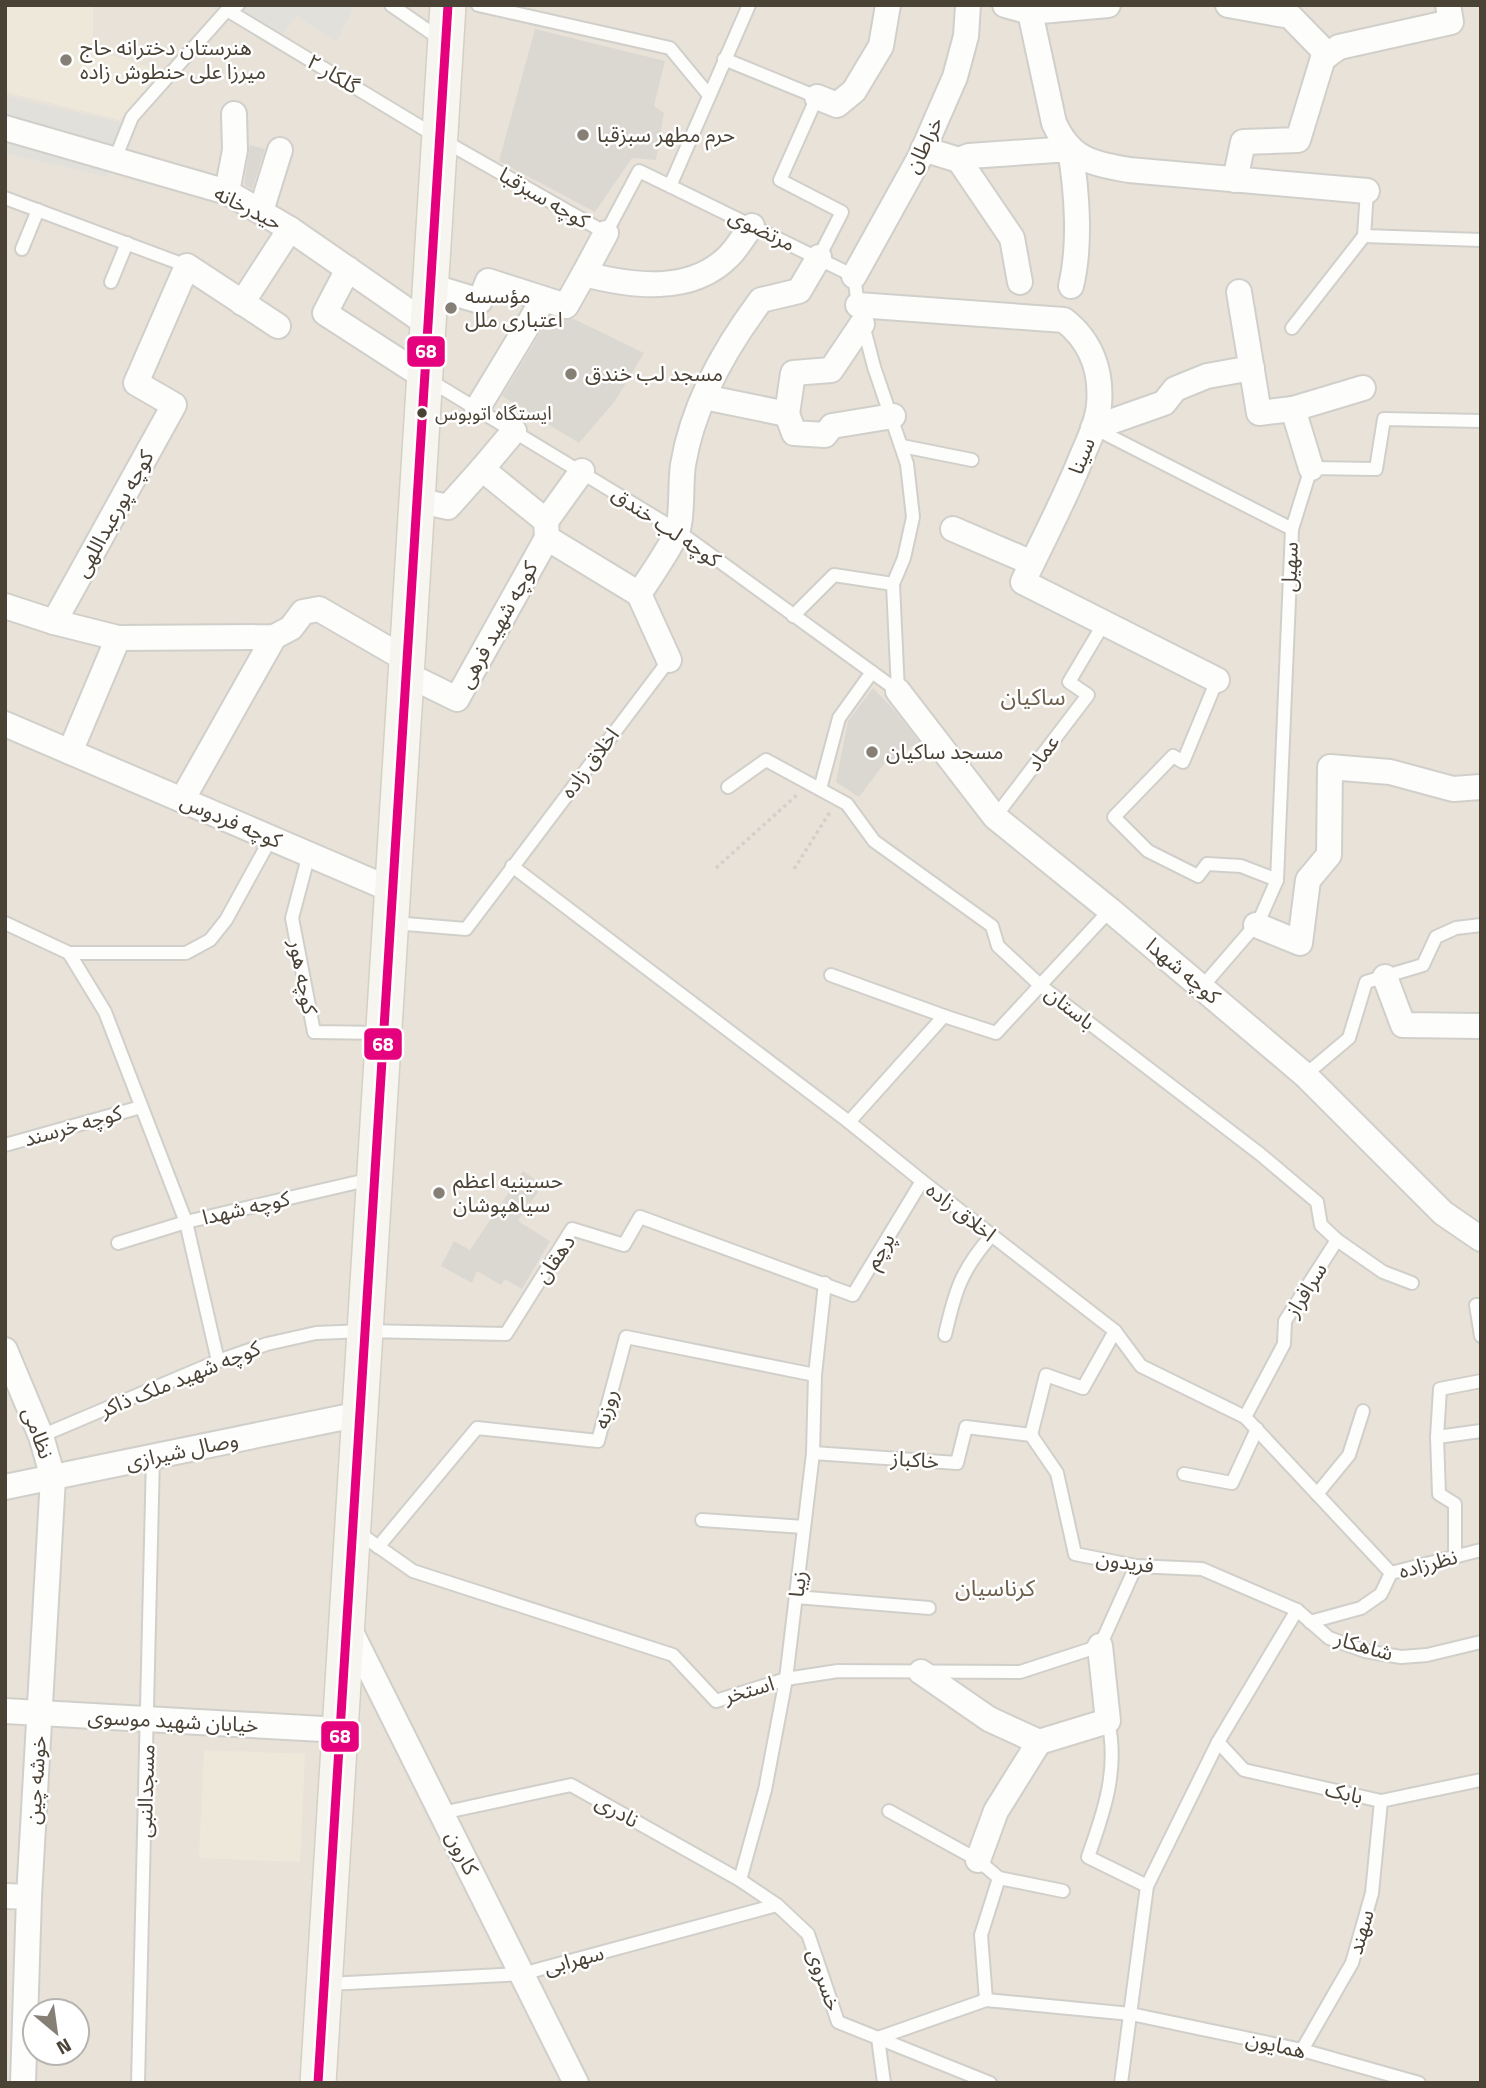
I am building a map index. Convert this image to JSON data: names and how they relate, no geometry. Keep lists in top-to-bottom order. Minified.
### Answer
{"streets":{"street":["خراطان","حیدرخانه","سینا","کوچه پورعبداللهی","کوچه شهید فرهی","کوچه فردوس","کوچه شهدا","نظامی","وصال شیرازی","خیابان شهید موسوی","خوشه چین","کارون"],"lane":["گلکار ۲","کوچه سبزقبا","مرتضوی","کوچه لب خندق","سهیل","عماد","اخلاق زاده","کوچه هور","باستان","کوچه خرسند","پرچم","دهقان","سرافراز","کوچه شهید ملک ذاکر","روزبه","خاکباز","فریدون","نظرزاده","زیبا","شاهکار","استخر","مسجدالنبی","بابک","نادری","سهند","سهرابی","خسروی","همایون"]},"crossings":[["گلکار ۲","کوچه سبزقبا"],["گلکار ۲","حیدرخانه"],["خراطان","مرتضوی"],["کوچه سبزقبا","مرتضوی"],["کوچه لب خندق","کوچه شهدا"],["سهیل","کوچه شهدا"],["عماد","کوچه شهدا"],["اخلاق زاده","کوچه فردوس"],["اخلاق زاده","پرچم"],["اخلاق زاده","سرافراز"],["اخلاق زاده","نظرزاده"],["کوچه فردوس","کوچه هور"],["باستان","سرافراز"],["پرچم","دهقان"],["پرچم","زیبا"],["دهقان","کوچه شهید ملک ذاکر"],["دهقان","زیبا"],["کوچه شهید ملک ذاکر","نظامی"],["روزبه","زیبا"],["روزبه","استخر"],["نظامی","وصال شیرازی"],["نظامی","خوشه چین"],["وصال شیرازی","خوشه چین"],["وصال شیرازی","مسجدالنبی"],["خاکباز","فریدون"],["خاکباز","زیبا"],["فریدون","شاهکار"],["نظرزاده","شاهکار"],["زیبا","استخر"],["زیبا","نادری"],["خیابان شهید موسوی","خوشه چین"],["خیابان شهید موسوی","مسجدالنبی"],["بابک","سهند"],["نادری","کارون"],["نادری","سهرابی"],["نادری","خسروی"],["کارون","سهرابی"],["سهند","همایون"],["سهرابی","خسروی"]],"districts":["ساکیان","کرناسیان"],"places":["هنرستان دخترانه حاج میرزا علی حنطوش زاده","حرم مطهر سبزقبا","مؤسسه اعتباری ملل","مسجد لب خندق","ایستگاه اتوبوس","مسجد ساکیان","حسینیه اعظم سیاهپوشان"],"lines":["transit line 68"],"north":"bottom right"}
